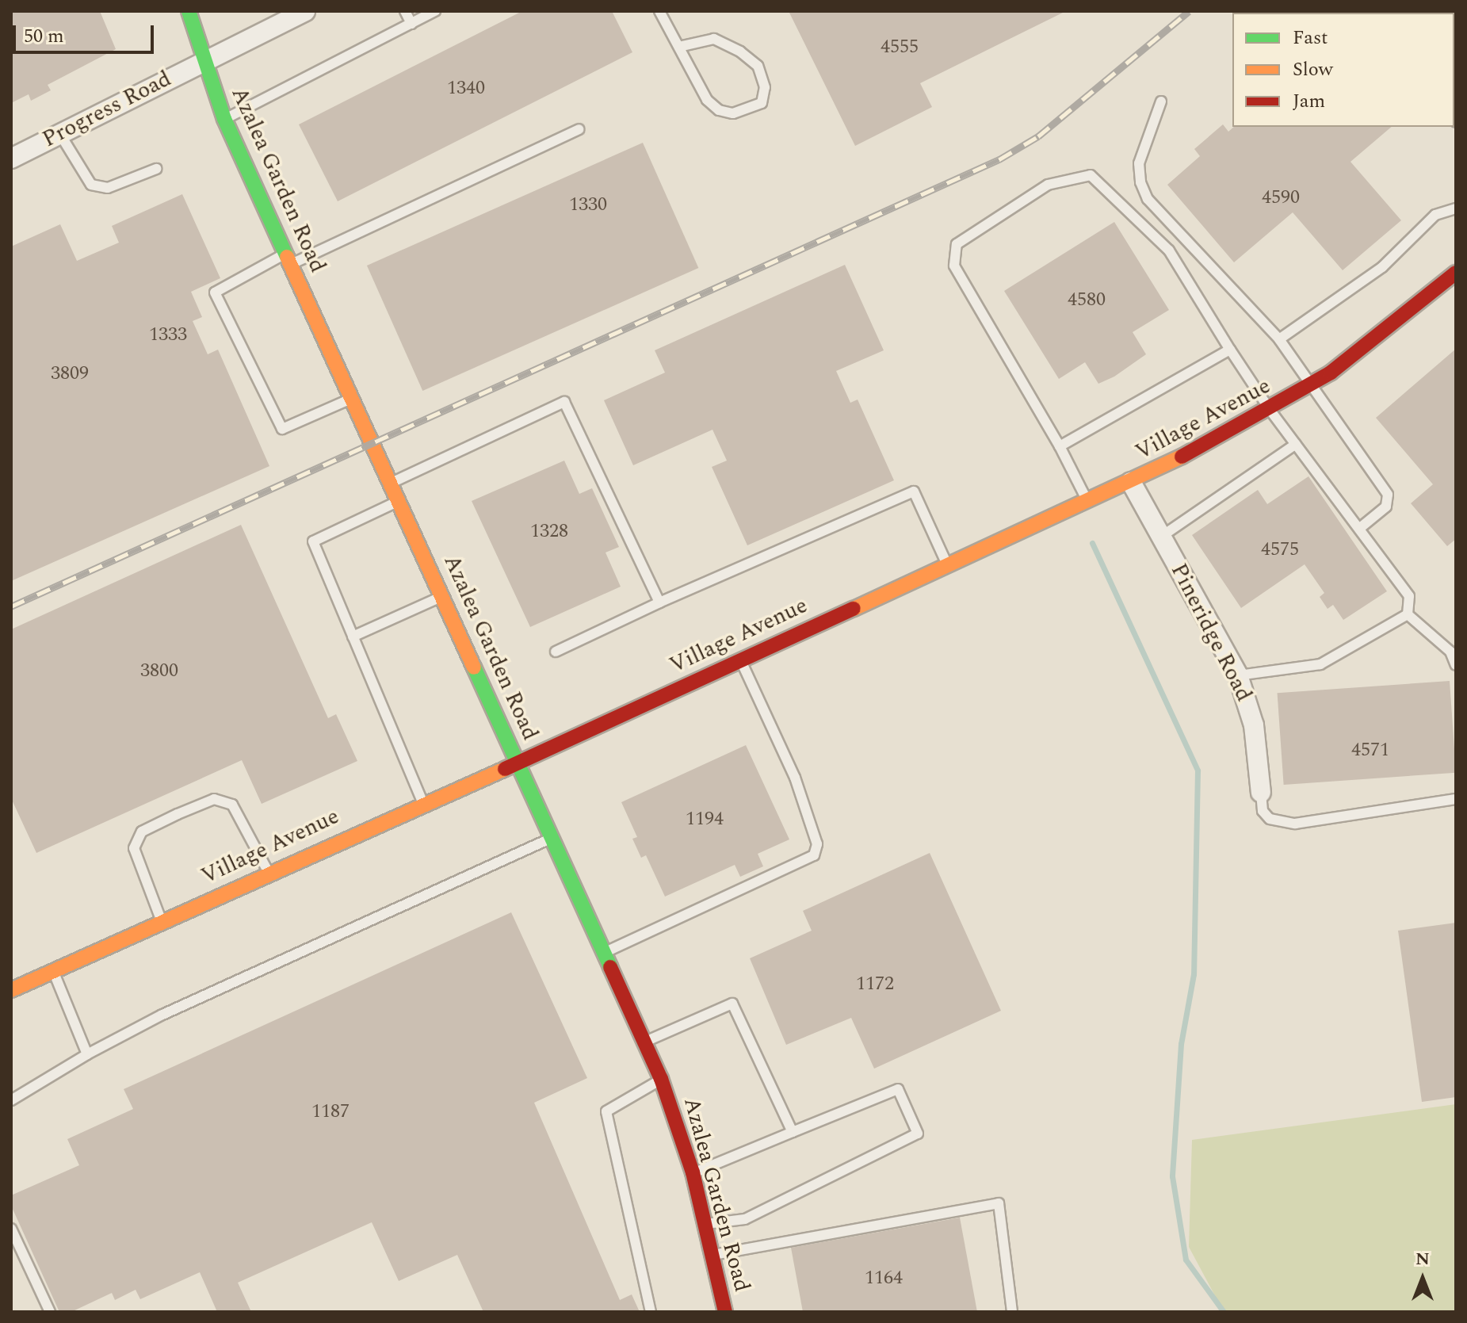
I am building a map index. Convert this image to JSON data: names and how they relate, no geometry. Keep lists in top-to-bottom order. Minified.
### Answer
{"streets":{"street":["Progress Road","Azalea Garden Road","Village Avenue","Pineridge Road"]},"crossings":[["Progress Road","Azalea Garden Road"],["Azalea Garden Road","Village Avenue"],["Village Avenue","Pineridge Road"]],"house_numbers":["4555","1340","4590","1330","4580","1333","3809","1328","4575","3800","4571","1194","1172","1187","1164"],"legend":["Fast","Slow","Jam"],"scale_bar":"50 m","north":"top"}
